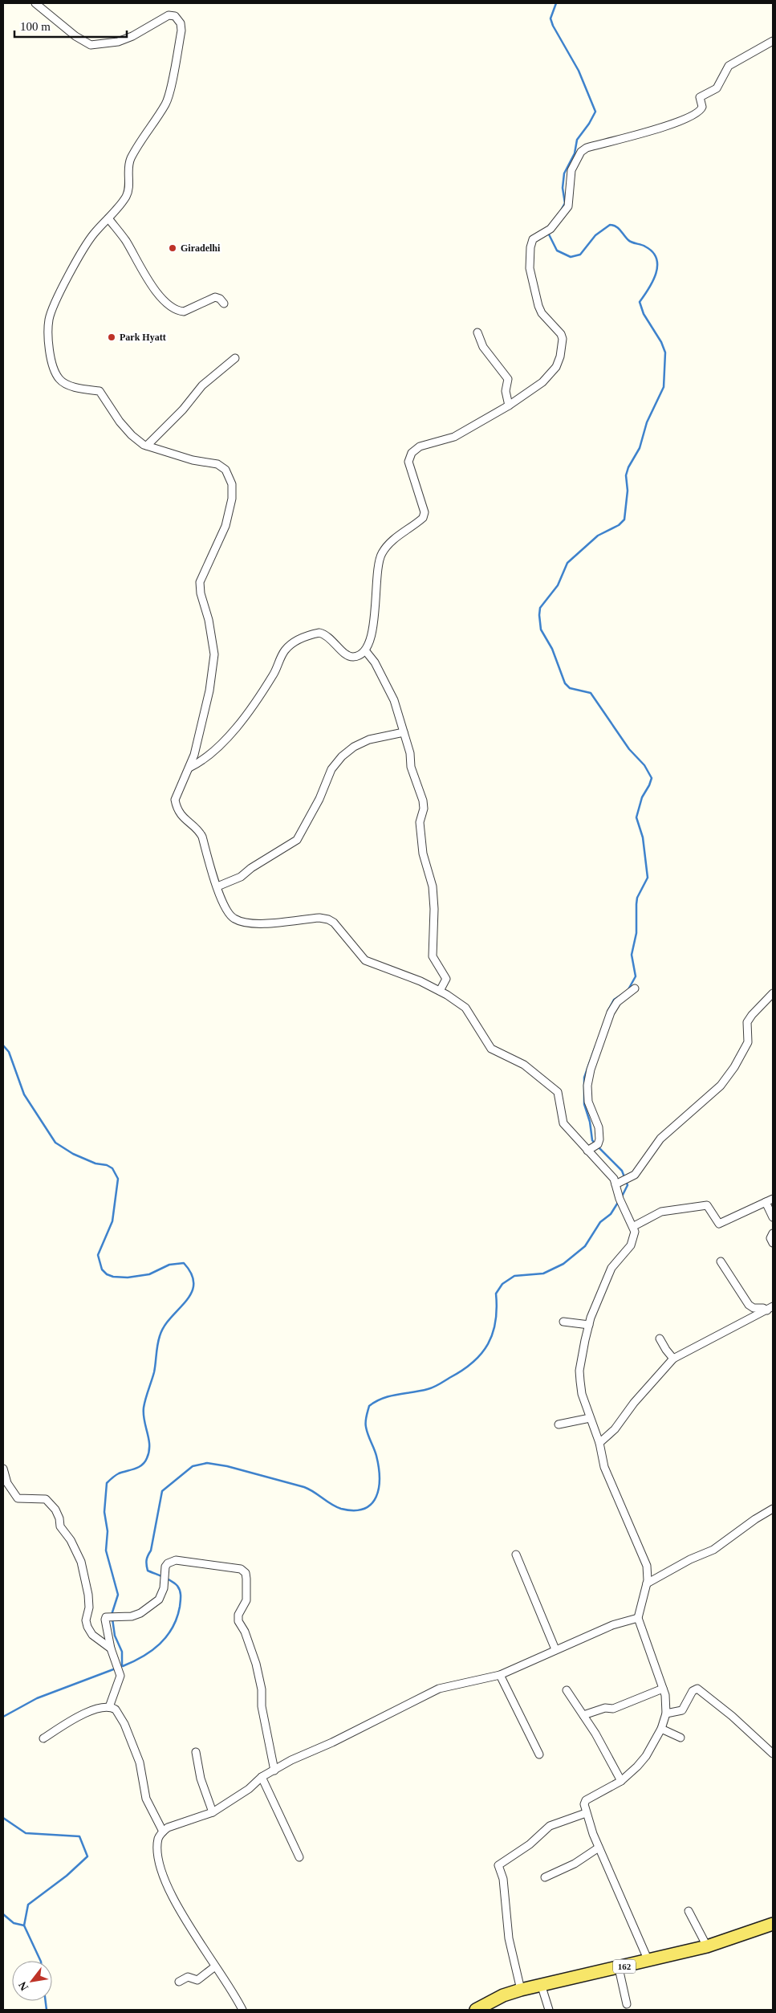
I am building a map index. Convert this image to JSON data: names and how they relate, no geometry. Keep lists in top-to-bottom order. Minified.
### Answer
{"streets":{"main road":["162"]},"places":["Giradelhi","Park Hyatt"],"scale_bar":"100 m","north":"bottom left"}
